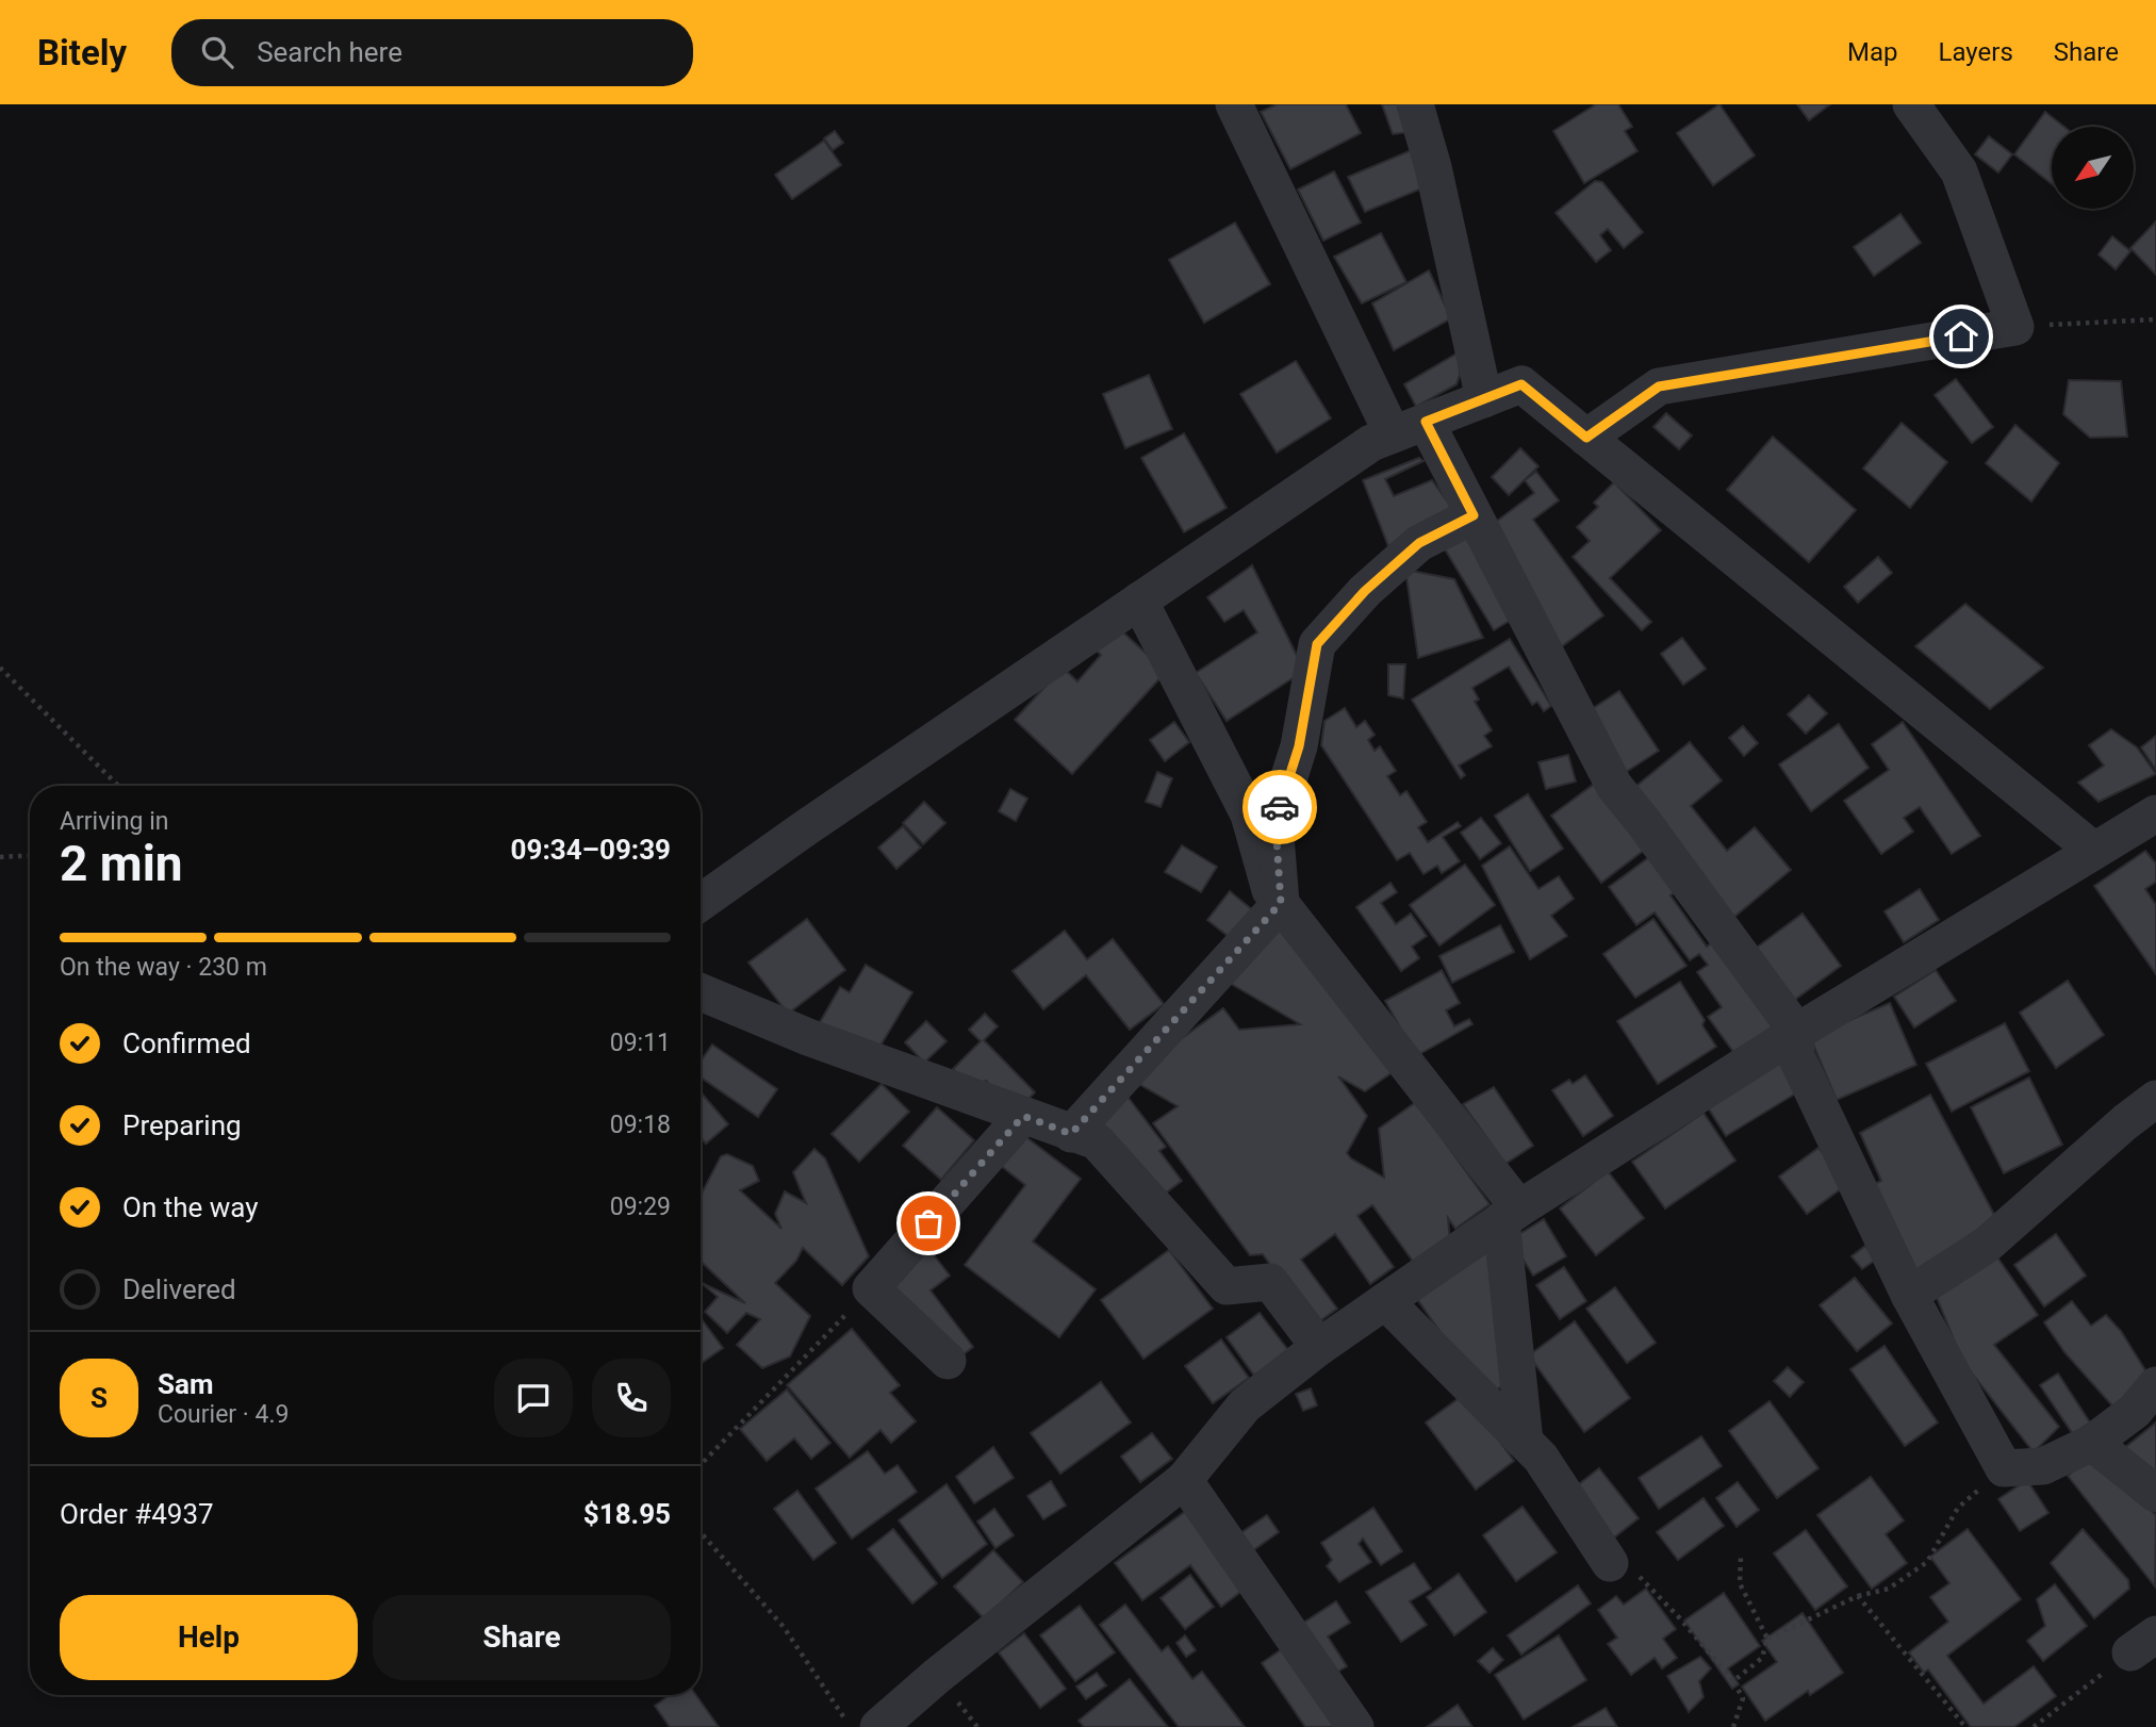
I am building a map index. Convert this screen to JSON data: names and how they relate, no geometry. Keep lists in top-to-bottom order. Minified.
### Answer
{"north":"bottom left","page":{"header":"Bitely","search":"Search here","nav":["Map","Layers","Share"],"heading":["2 min","Arriving in","09:34–09:39"],"panel":["Sam","Courier · 4.9","Order #4937","$18.95"],"bar":"On the way · 230 m","list":[["Confirmed","09:11"],["Preparing","09:18"],["On the way","09:29"],"Delivered"],"round":"S","buttons":["Help","Share"]}}
